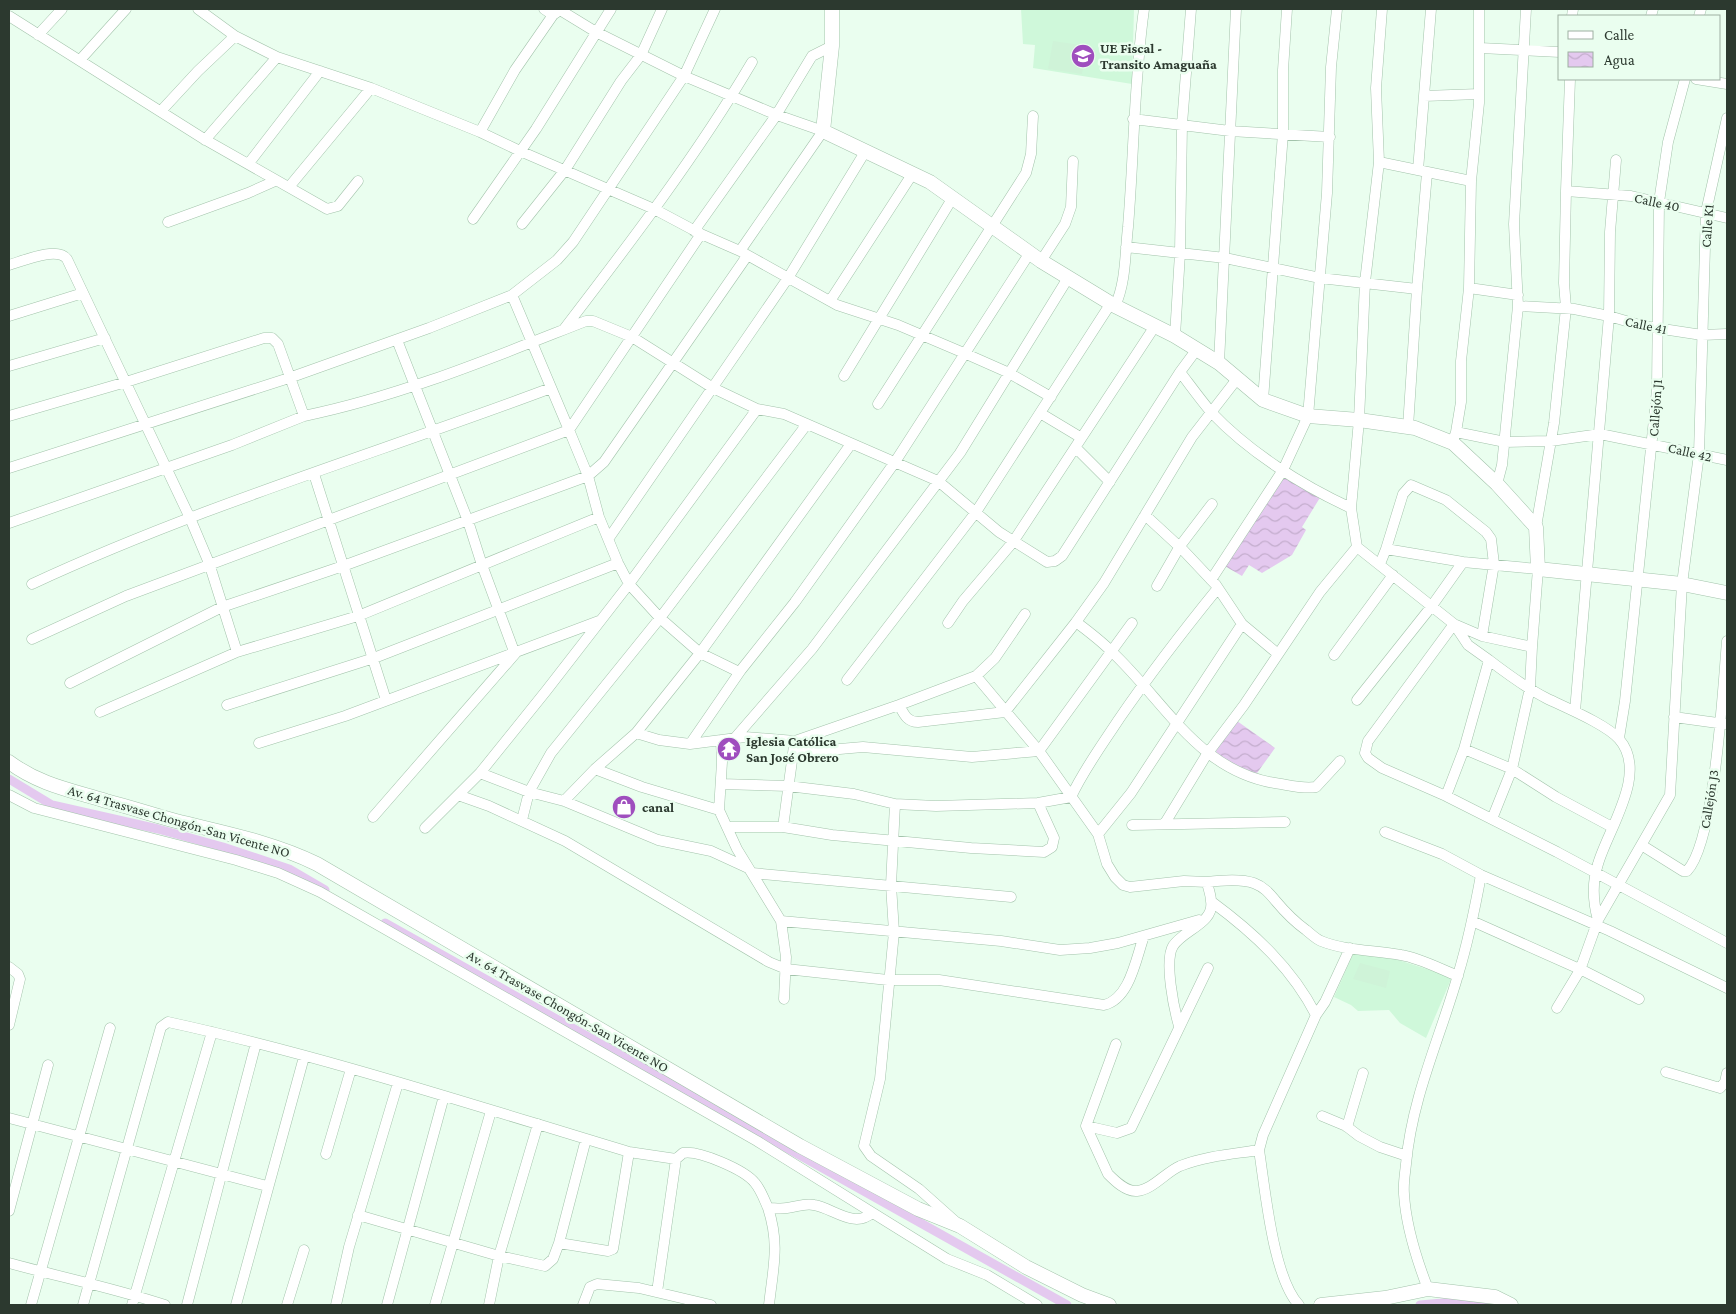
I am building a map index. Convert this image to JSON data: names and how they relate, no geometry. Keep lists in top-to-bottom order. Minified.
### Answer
{"streets":{"street":["Calle 40","Calle K1","Calle 41","Callejón J1","Calle 42","Callejón J3","Av. 64 Trasvase Chongón-San Vicente NO"]},"crossings":[["Calle 40","Calle K1"],["Calle 40","Callejón J1"],["Calle K1","Calle 41"],["Calle K1","Calle 42"],["Calle K1","Callejón J3"],["Calle 41","Callejón J1"],["Callejón J1","Calle 42"]],"places":{"school or university":["UE Fiscal - Transito Amaguaña"],"temple":["Iglesia Católica San José Obrero"],"shop":["canal"]},"legend":["Calle","Agua"]}
